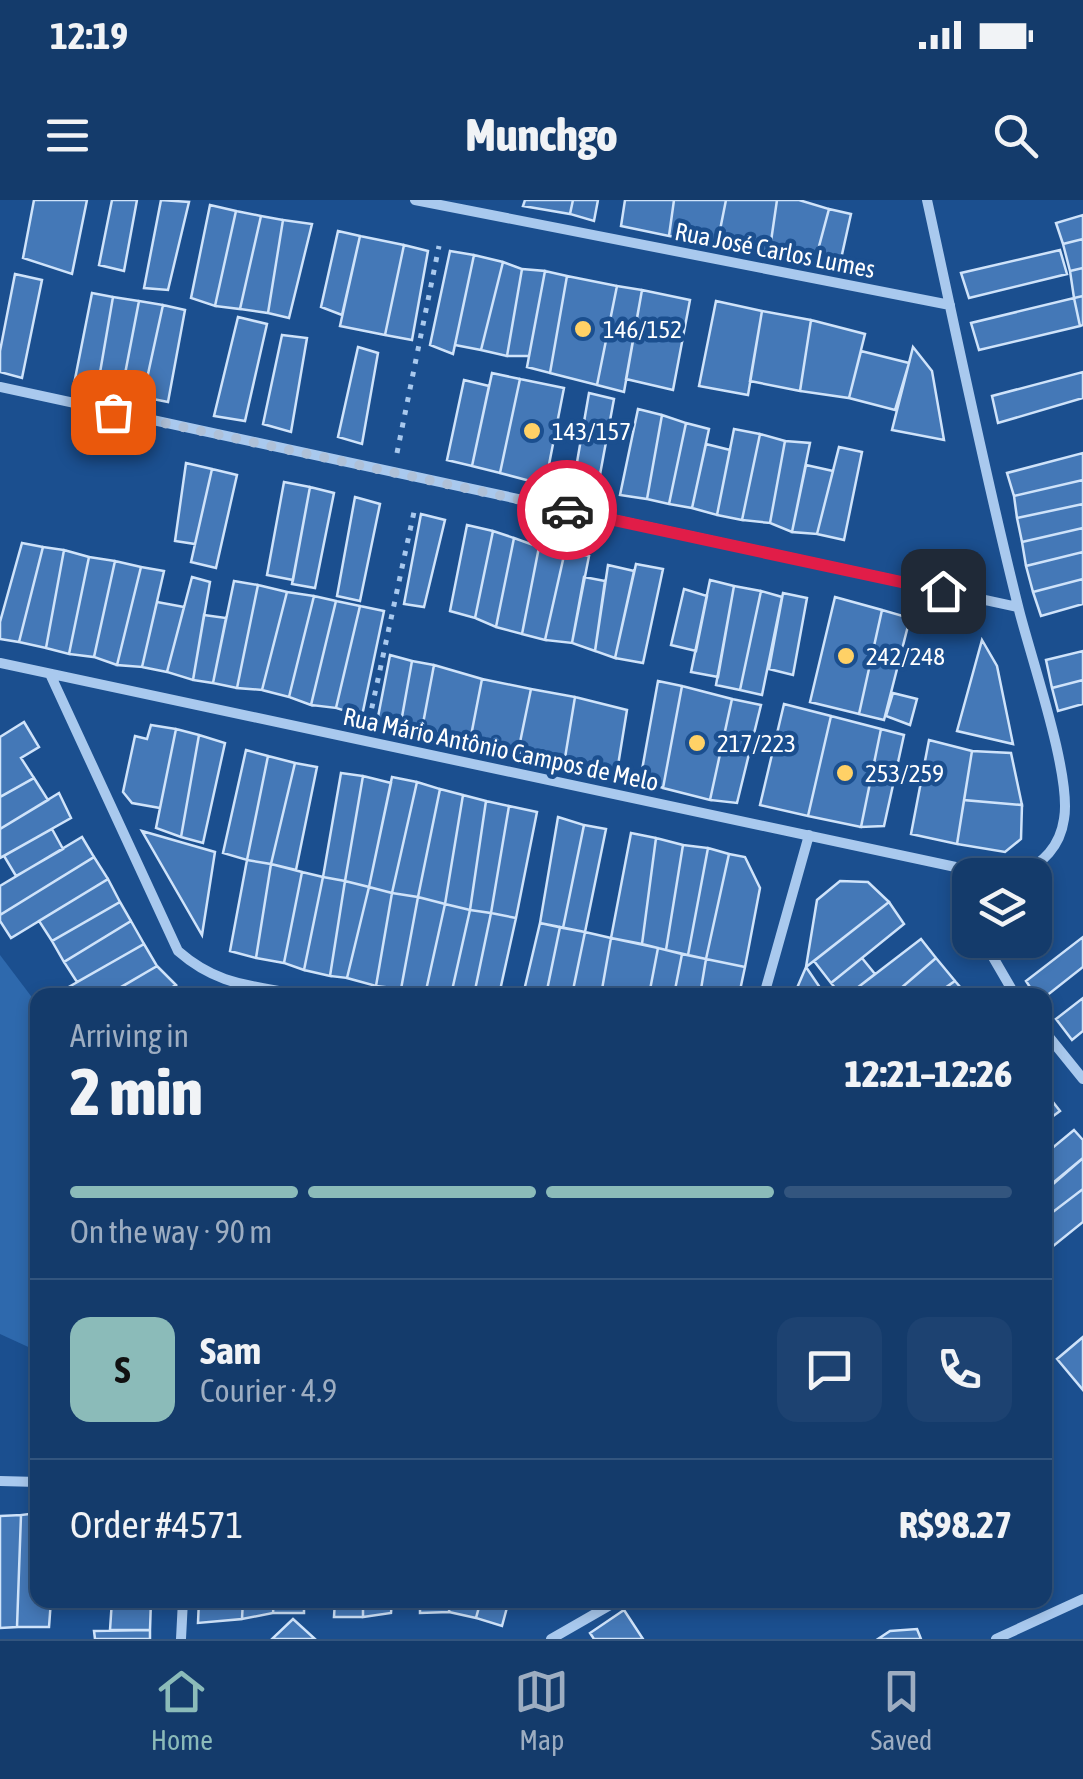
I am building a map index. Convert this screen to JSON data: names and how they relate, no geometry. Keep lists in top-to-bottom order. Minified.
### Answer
{"streets":{"street":["Rua José Carlos Lumes","Rua Mário Antônio Campos de Melo"]},"places":["146/152","143/157","242/248","217/223","253/259"],"page":{"status":"12:19","header":"Munchgo","heading":["2 min","Arriving in","12:21–12:26"],"panel":["Sam","Courier · 4.9","Order #4571","R$98.27"],"bar":"On the way · 90 m","round":"S","tabs":["Home","Map","Saved"]}}
